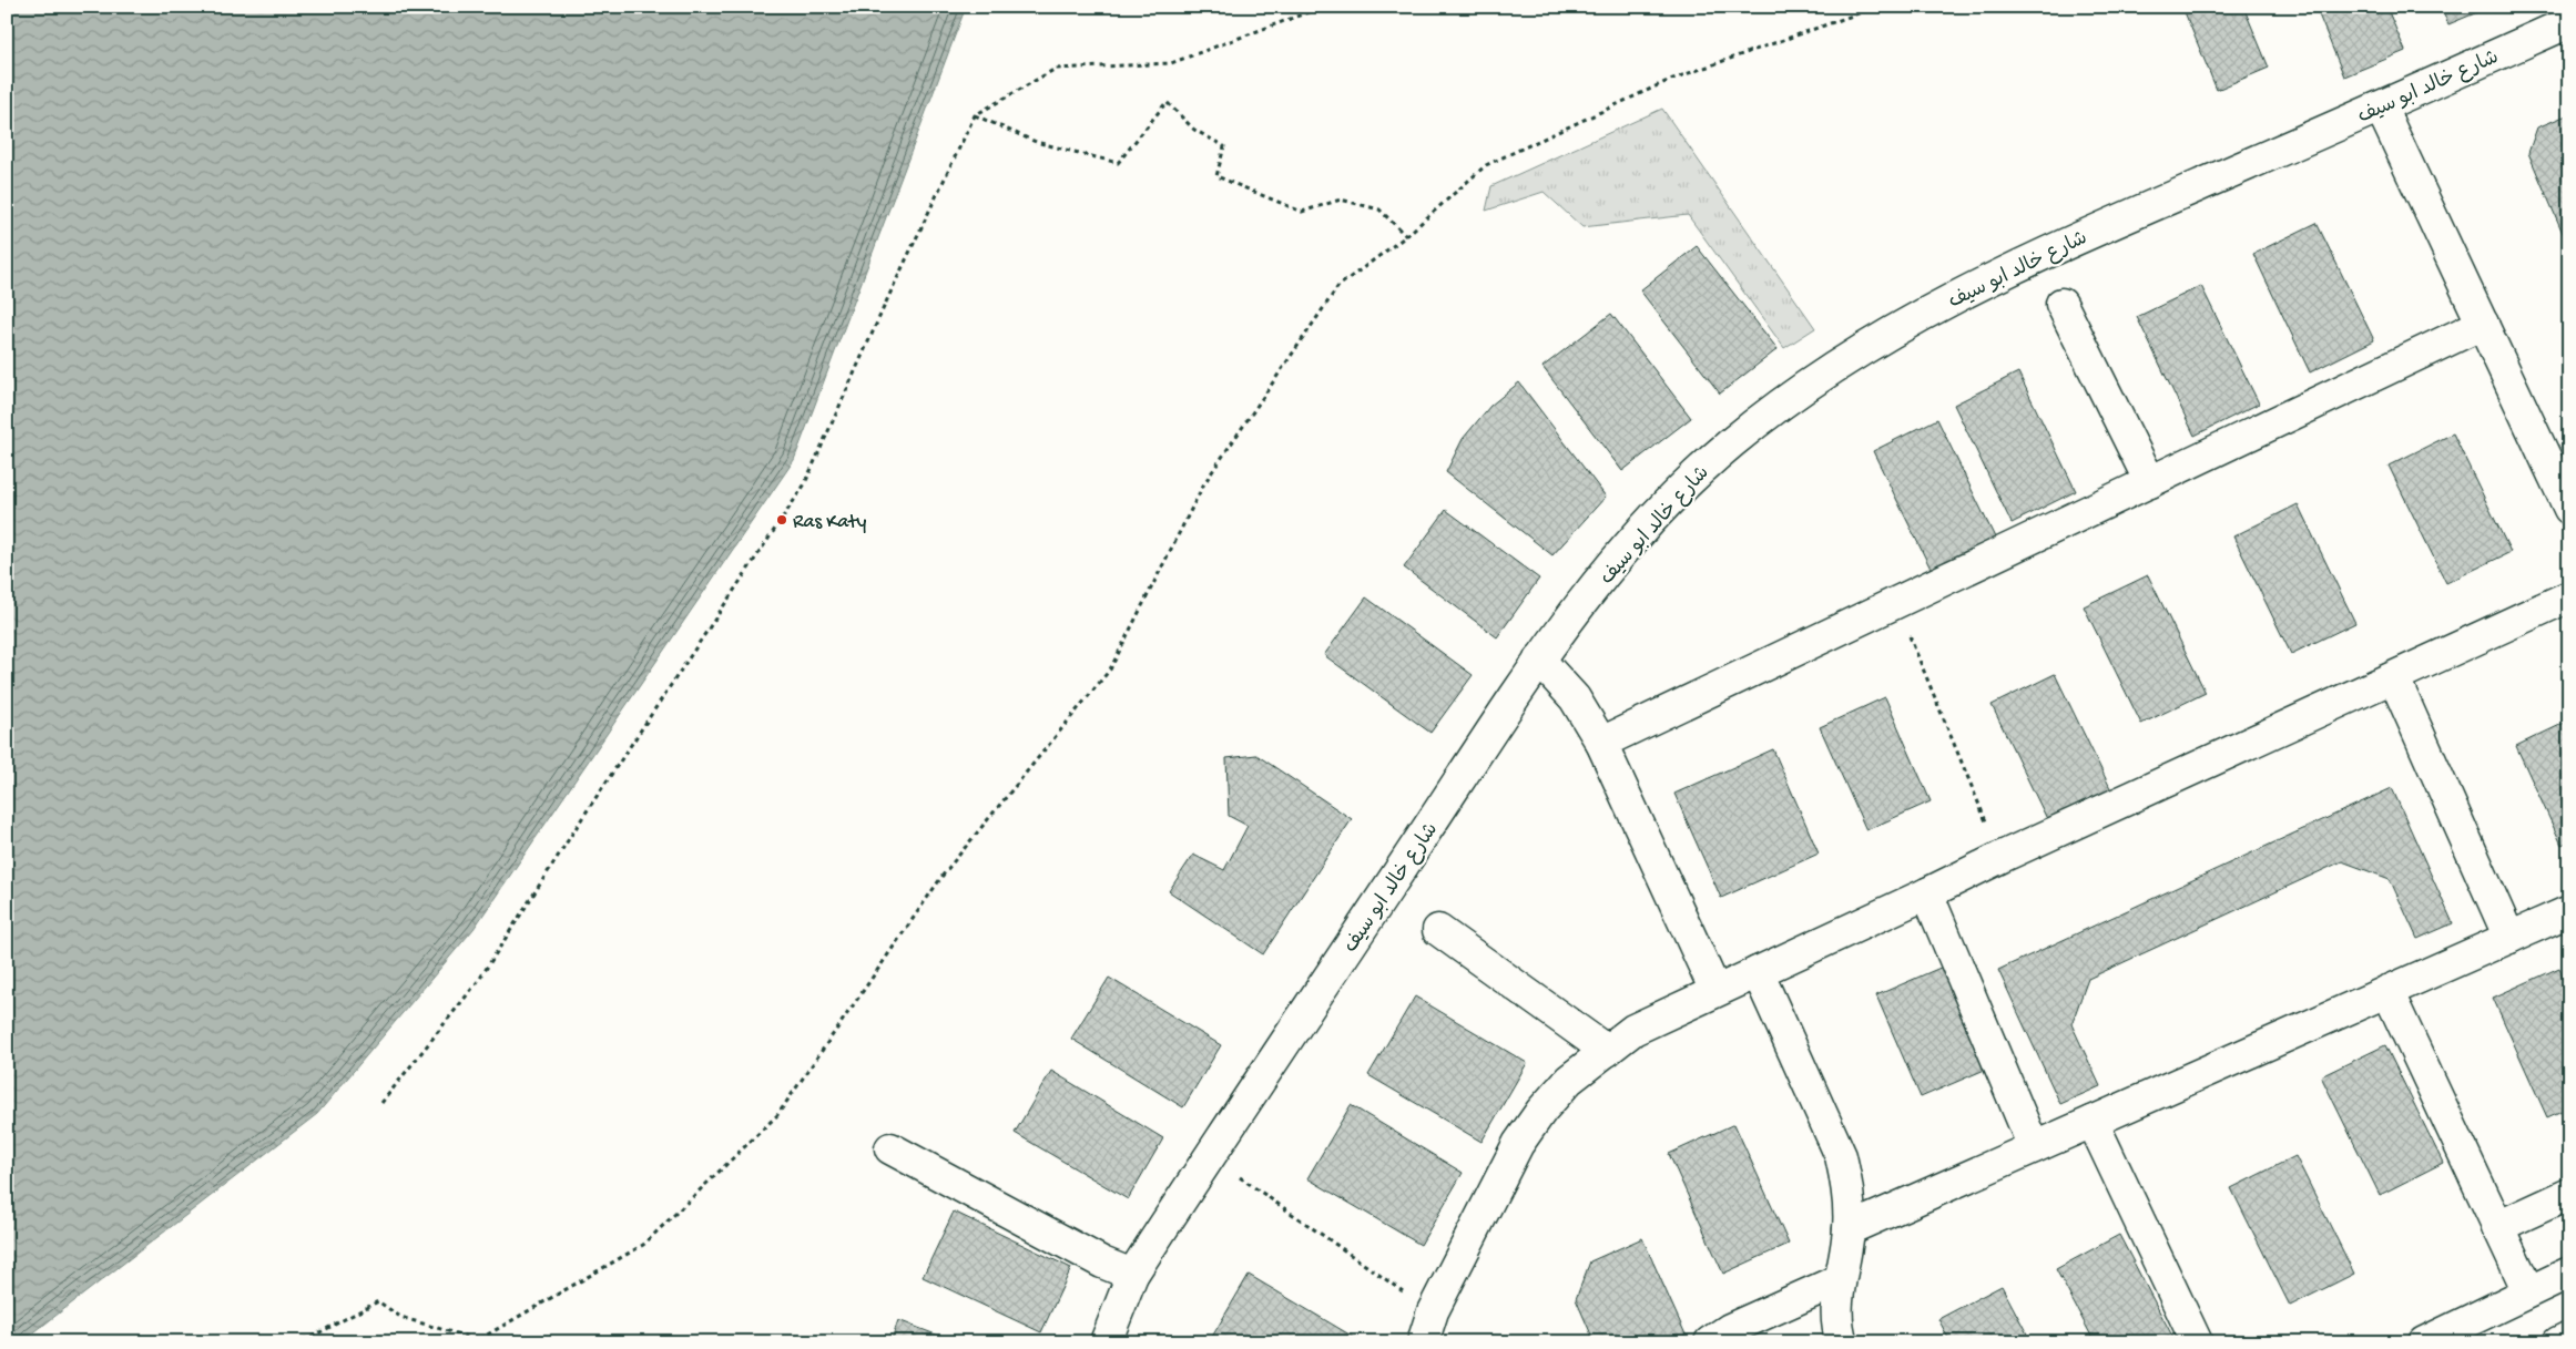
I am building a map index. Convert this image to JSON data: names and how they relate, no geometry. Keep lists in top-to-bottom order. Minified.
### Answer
{"streets":{"street":["شارع خالد ابو سيف"]},"places":["Ras Katy"]}
